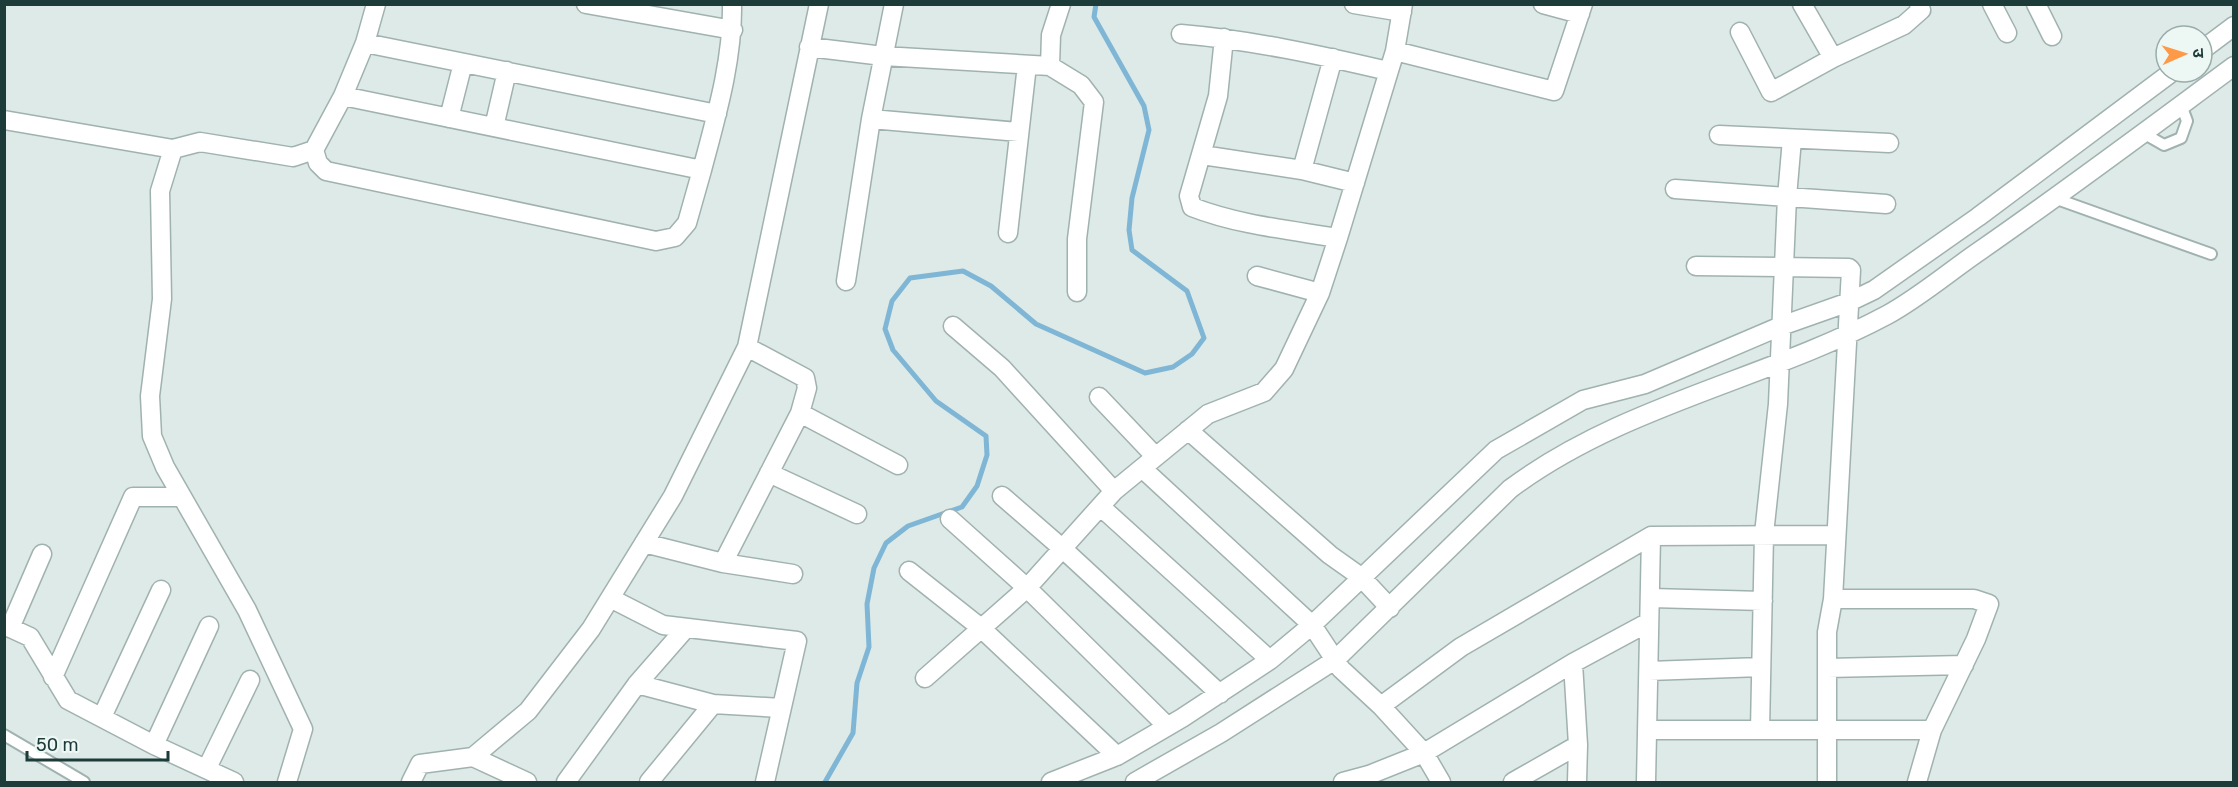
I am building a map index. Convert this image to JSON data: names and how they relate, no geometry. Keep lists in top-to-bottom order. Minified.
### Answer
{"scale_bar":"50 m","north":"right"}
